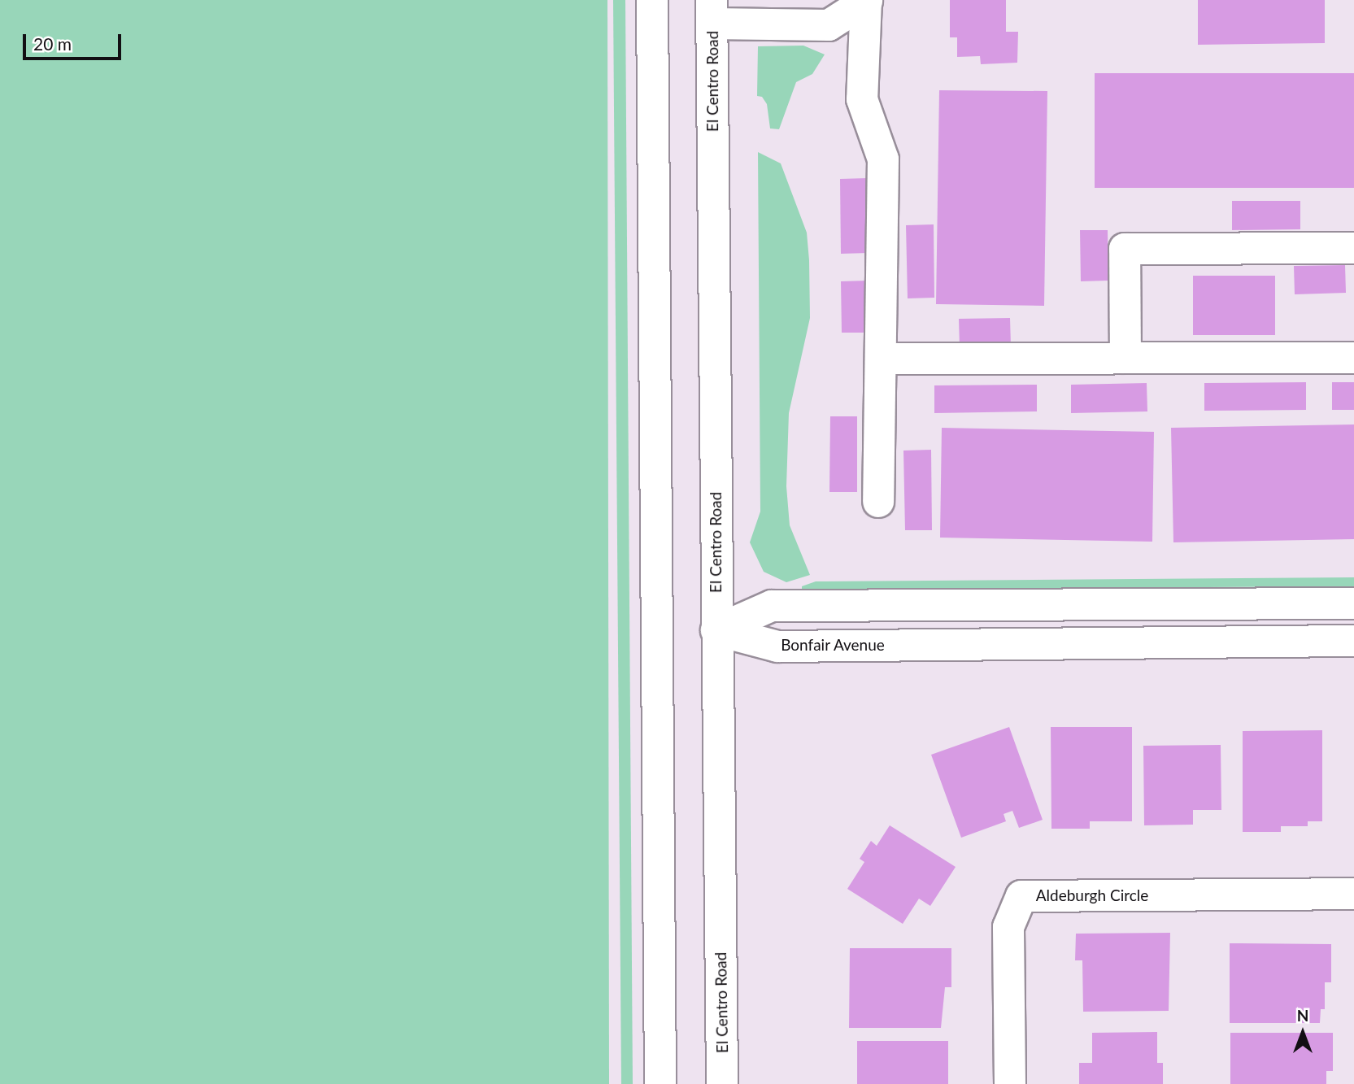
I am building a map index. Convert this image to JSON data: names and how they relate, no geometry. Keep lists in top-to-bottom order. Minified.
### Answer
{"streets":{"main road":["El Centro Road","Bonfair Avenue","Aldeburgh Circle"]},"crossings":[["El Centro Road","Bonfair Avenue"]],"scale_bar":"20 m","north":"top"}
